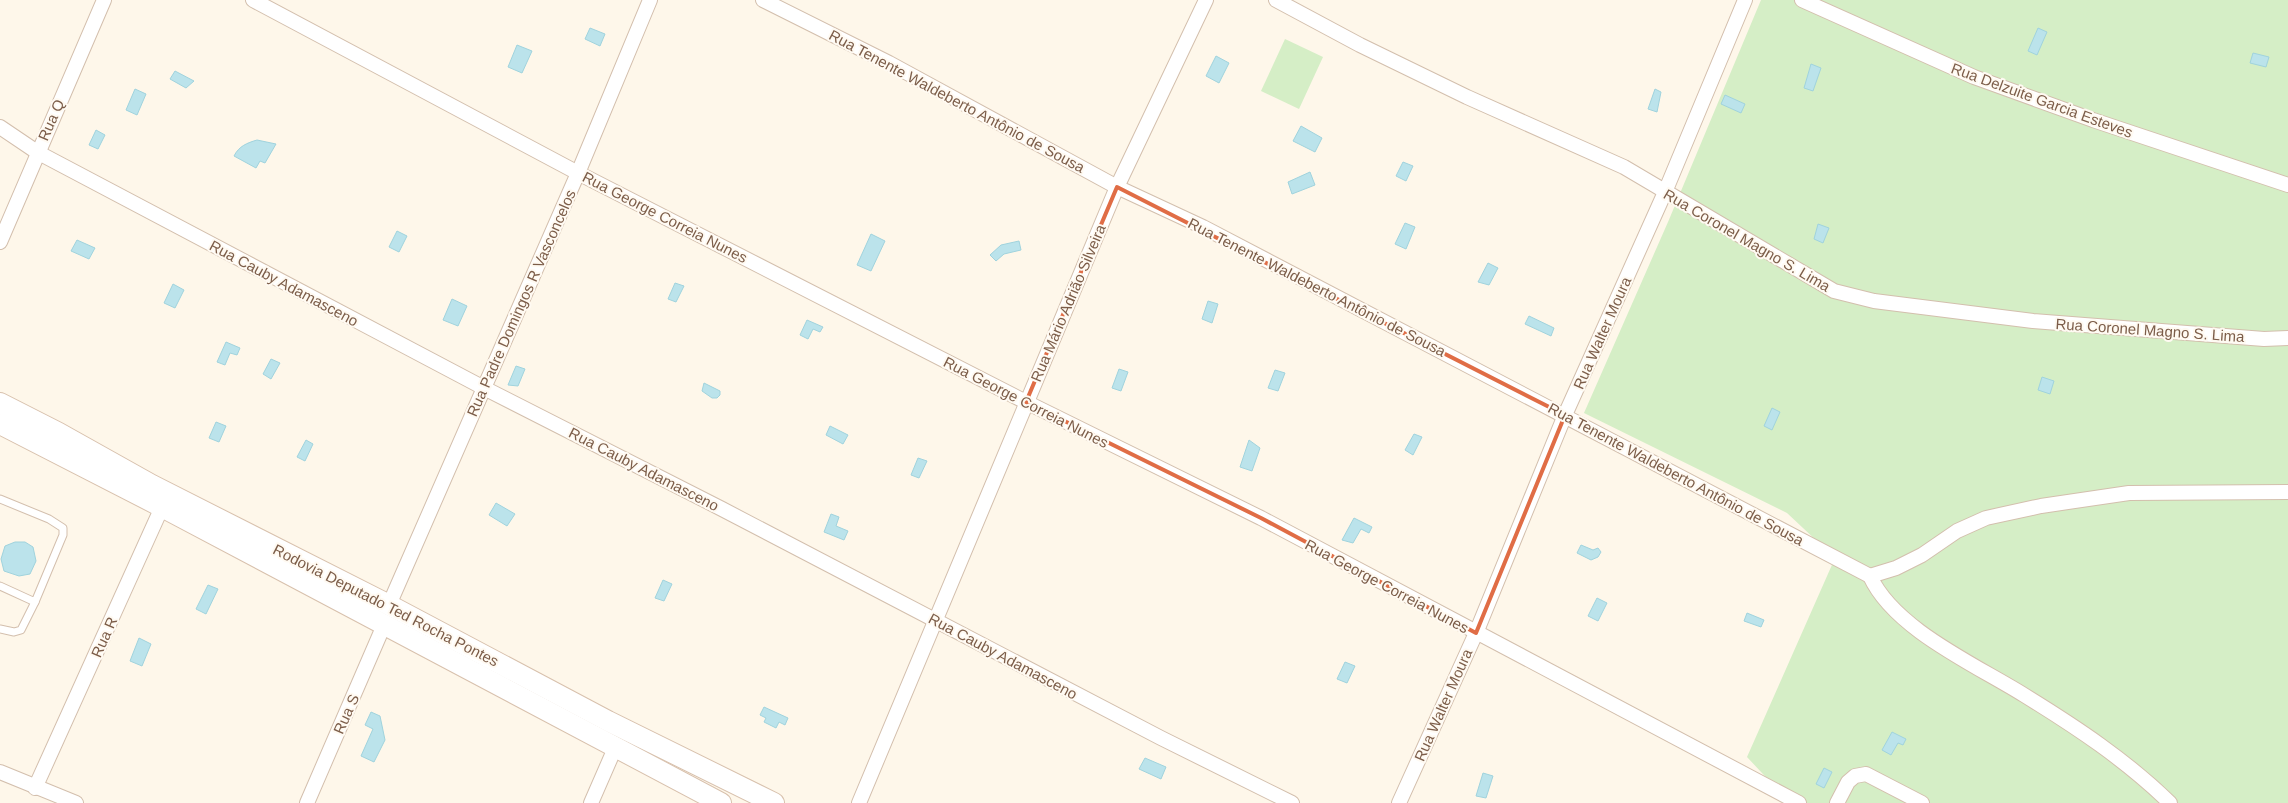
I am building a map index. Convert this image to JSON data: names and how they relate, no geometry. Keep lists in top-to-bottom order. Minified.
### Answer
{"streets":{"main road":["Rodovia Deputado Ted Rocha Pontes"],"street":["Rua Delzuite Garcia Esteves","Rua Tenente Waldeberto Antônio de Sousa","Rua Q","Rua George Correia Nunes","Rua Coronel Magno S. Lima","Rua Cauby Adamasceno","Rua Padre Domingos R Vasconcelos","Rua Mário Adrião Silveira","Rua Walter Moura","Rua R","Rua S"]},"crossings":[["Rua Tenente Waldeberto Antônio de Sousa","Rua Mário Adrião Silveira"],["Rua Tenente Waldeberto Antônio de Sousa","Rua Walter Moura"],["Rua Q","Rua Cauby Adamasceno"],["Rua George Correia Nunes","Rua Padre Domingos R Vasconcelos"],["Rua George Correia Nunes","Rua Mário Adrião Silveira"],["Rua George Correia Nunes","Rua Walter Moura"],["Rua Coronel Magno S. Lima","Rua Walter Moura"],["Rua Cauby Adamasceno","Rua Padre Domingos R Vasconcelos"],["Rua Cauby Adamasceno","Rua Mário Adrião Silveira"],["Rua Padre Domingos R Vasconcelos","Rodovia Deputado Ted Rocha Pontes"],["Rodovia Deputado Ted Rocha Pontes","Rua R"],["Rodovia Deputado Ted Rocha Pontes","Rua S"]]}
